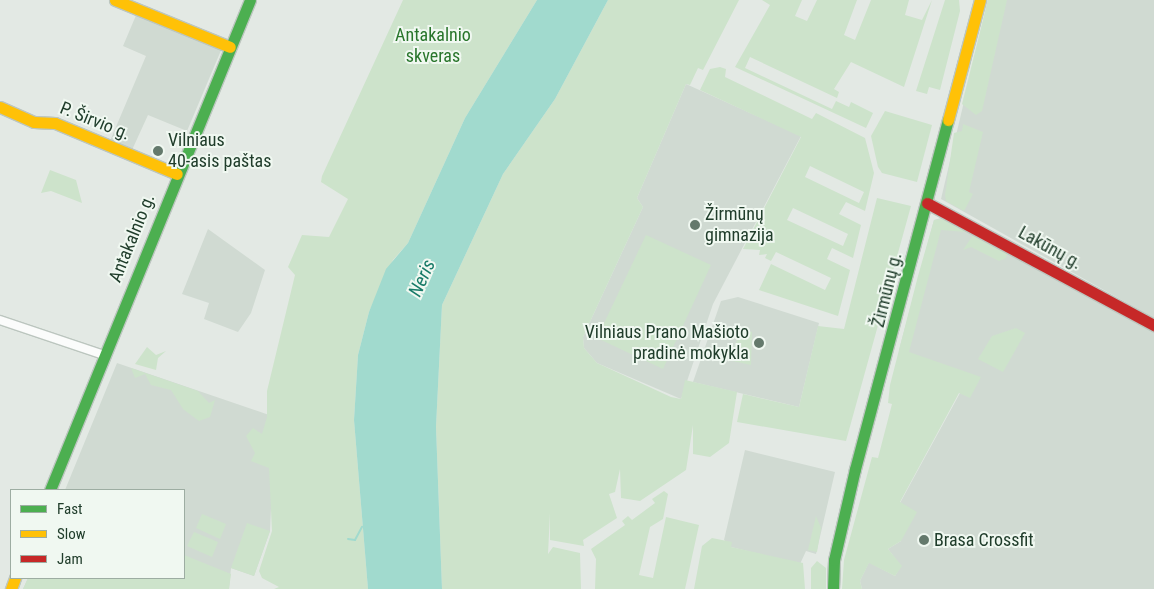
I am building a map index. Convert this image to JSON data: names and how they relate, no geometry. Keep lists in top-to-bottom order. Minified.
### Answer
{"streets":{"main road":["P. Širvio g.","Antakalnio g.","Lakūnų g.","Žirmūnų g."]},"crossings":[["P. Širvio g.","Antakalnio g."],["Lakūnų g.","Žirmūnų g."]],"water":["Neris"],"parks":["Antakalnio skveras"],"places":["Vilniaus 40-asis paštas","Žirmūnų gimnazija","Vilniaus Prano Mašioto pradinė mokykla","Brasa Crossfit"],"legend":["Fast","Slow","Jam"]}
